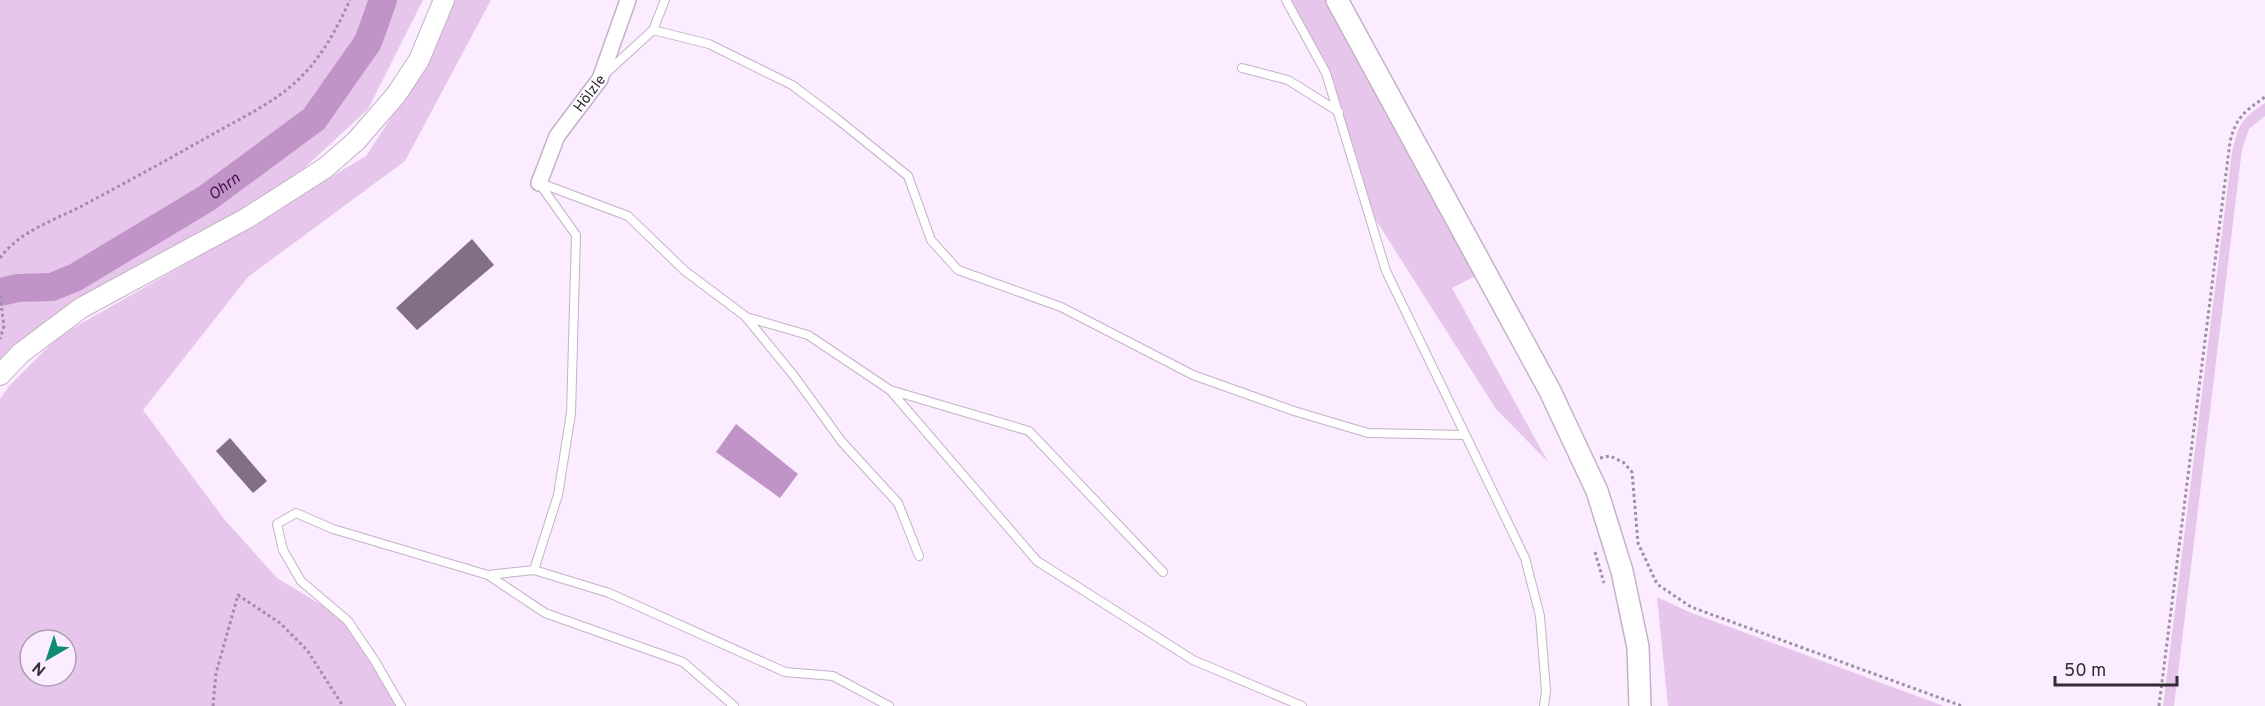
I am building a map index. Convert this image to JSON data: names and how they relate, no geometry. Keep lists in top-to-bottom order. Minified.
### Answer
{"streets":{"street":["Hölzle"]},"water":["Ohrn"],"scale_bar":"50 m","north":"bottom left"}
